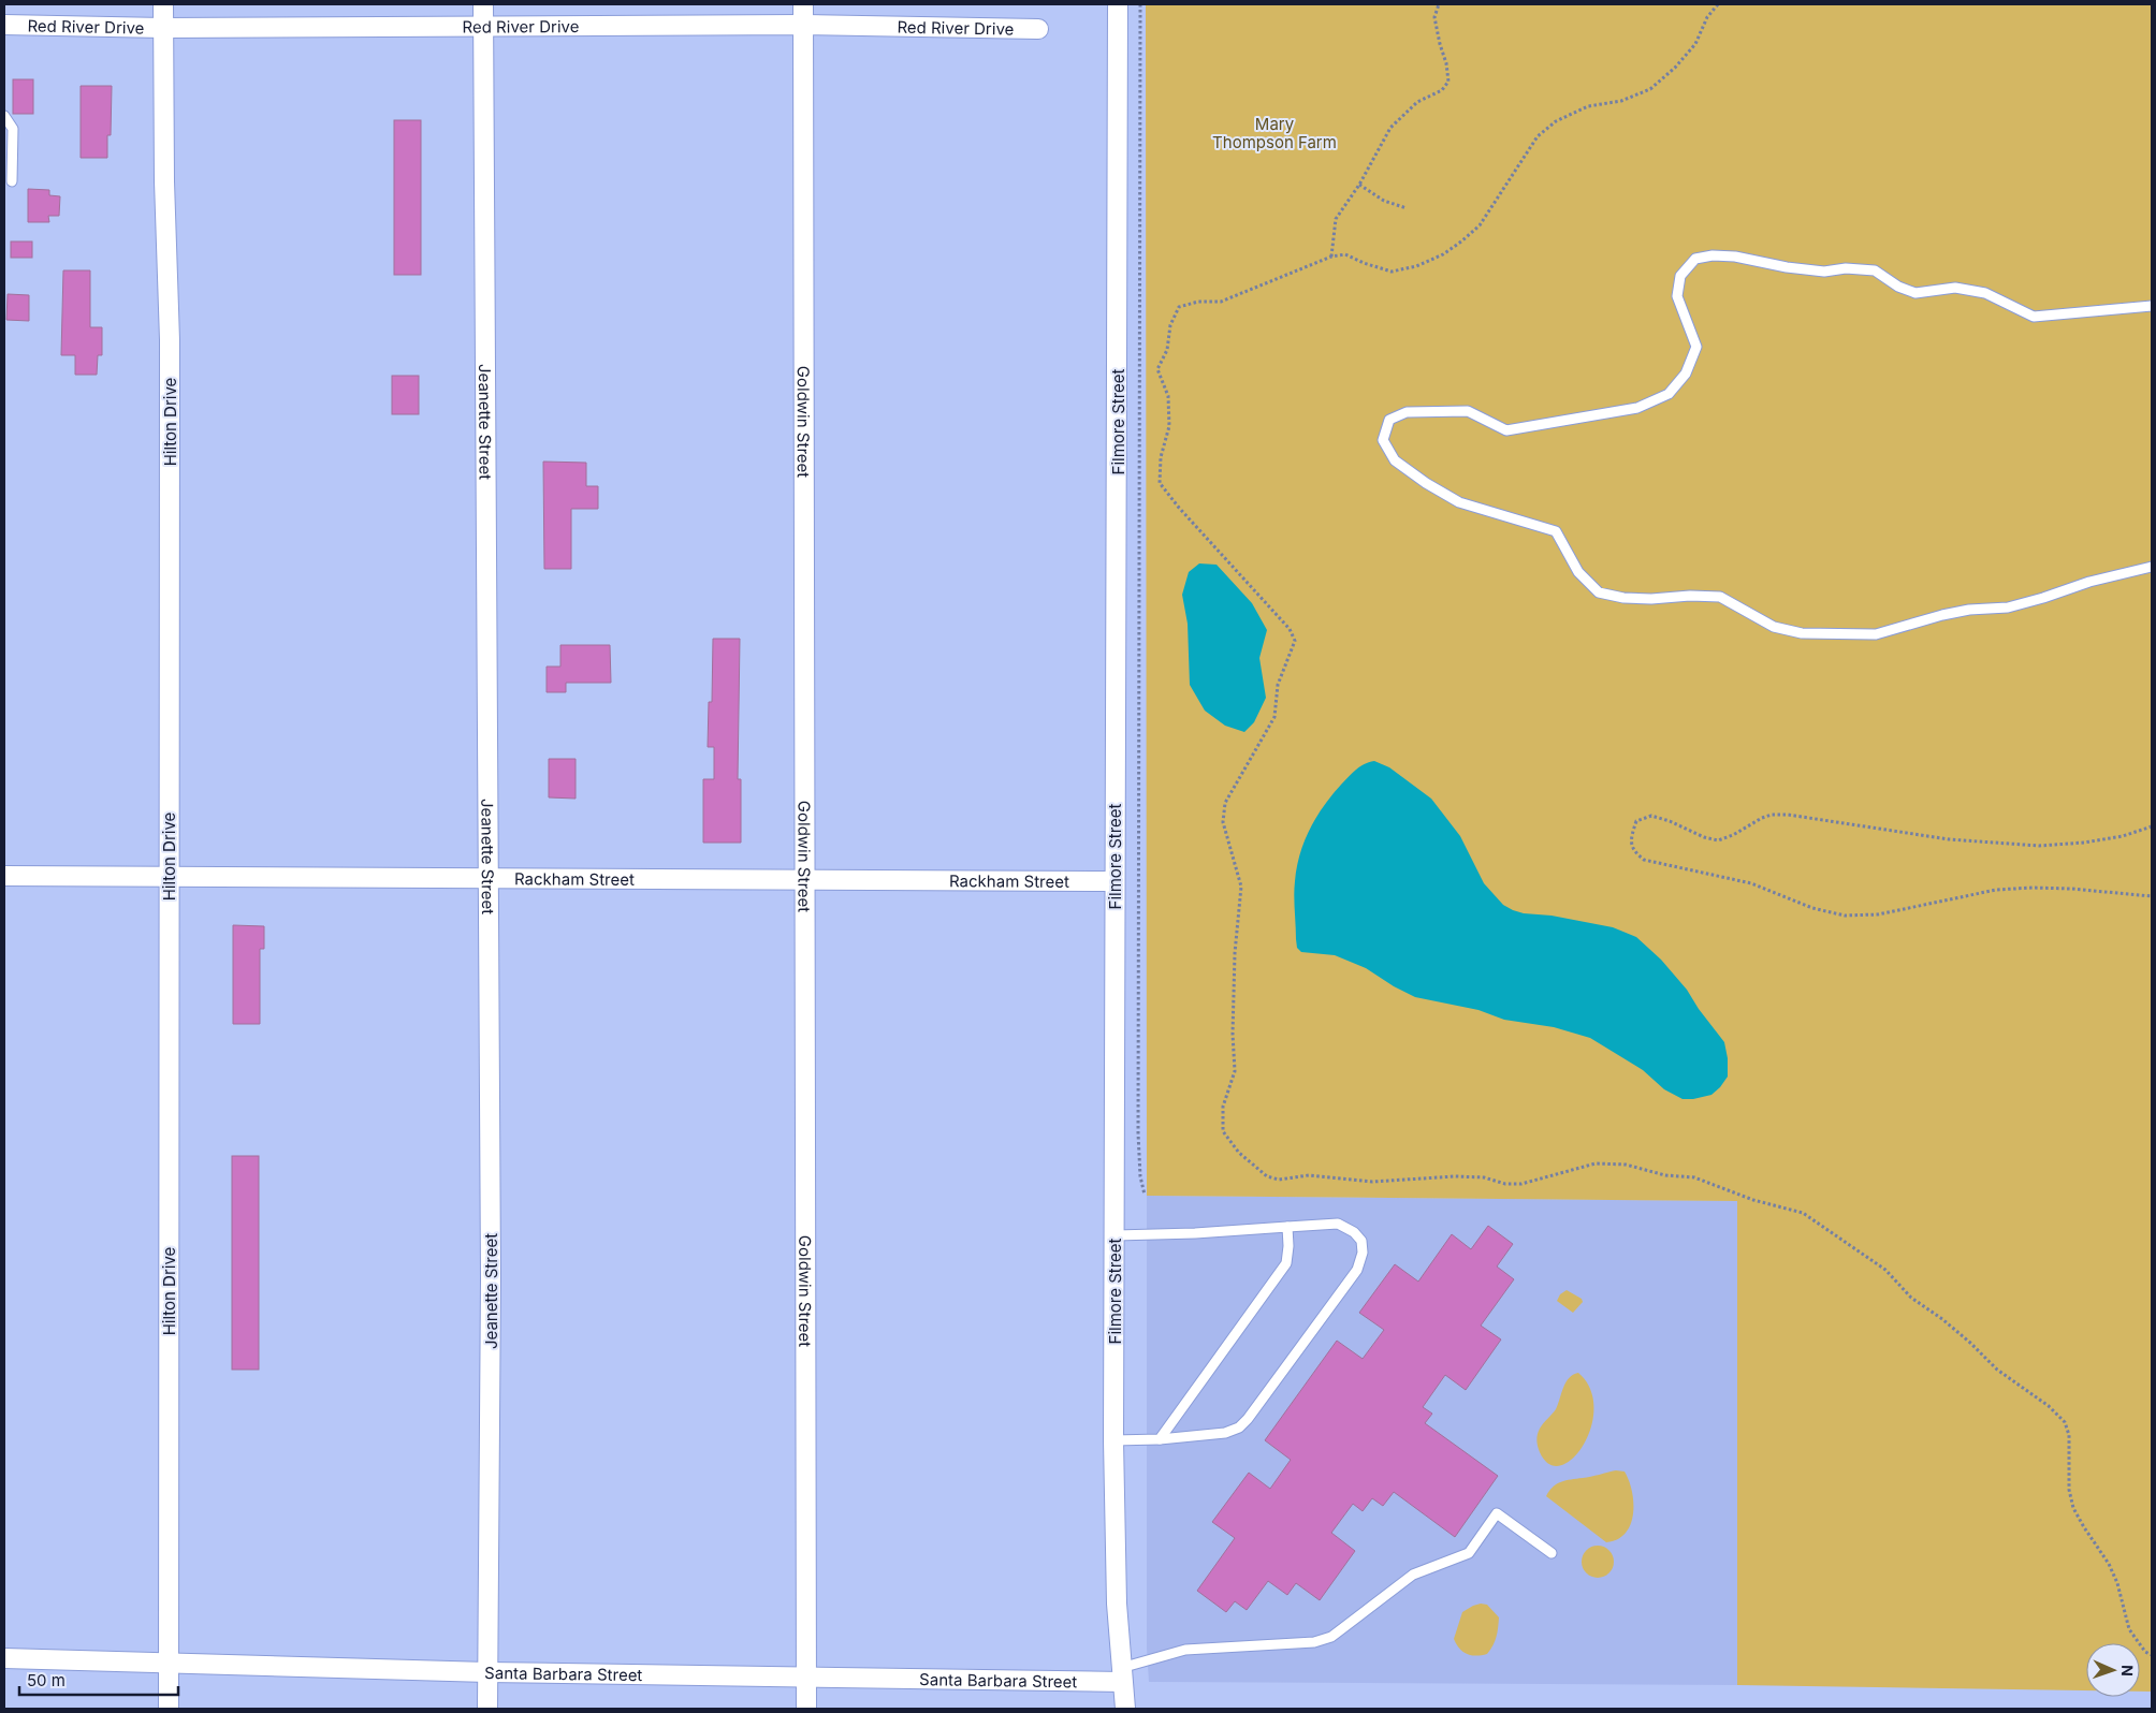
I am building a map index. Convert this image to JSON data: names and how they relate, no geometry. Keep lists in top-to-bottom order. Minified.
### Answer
{"streets":{"street":["Red River Drive","Hilton Drive","Jeanette Street","Goldwin Street","Filmore Street","Rackham Street","Santa Barbara Street"]},"crossings":[["Red River Drive","Hilton Drive"],["Red River Drive","Jeanette Street"],["Red River Drive","Goldwin Street"],["Hilton Drive","Rackham Street"],["Hilton Drive","Santa Barbara Street"],["Jeanette Street","Rackham Street"],["Jeanette Street","Santa Barbara Street"],["Goldwin Street","Rackham Street"],["Goldwin Street","Santa Barbara Street"],["Filmore Street","Rackham Street"],["Filmore Street","Santa Barbara Street"]],"parks":["Mary Thompson Farm"],"scale_bar":"50 m","north":"right"}
